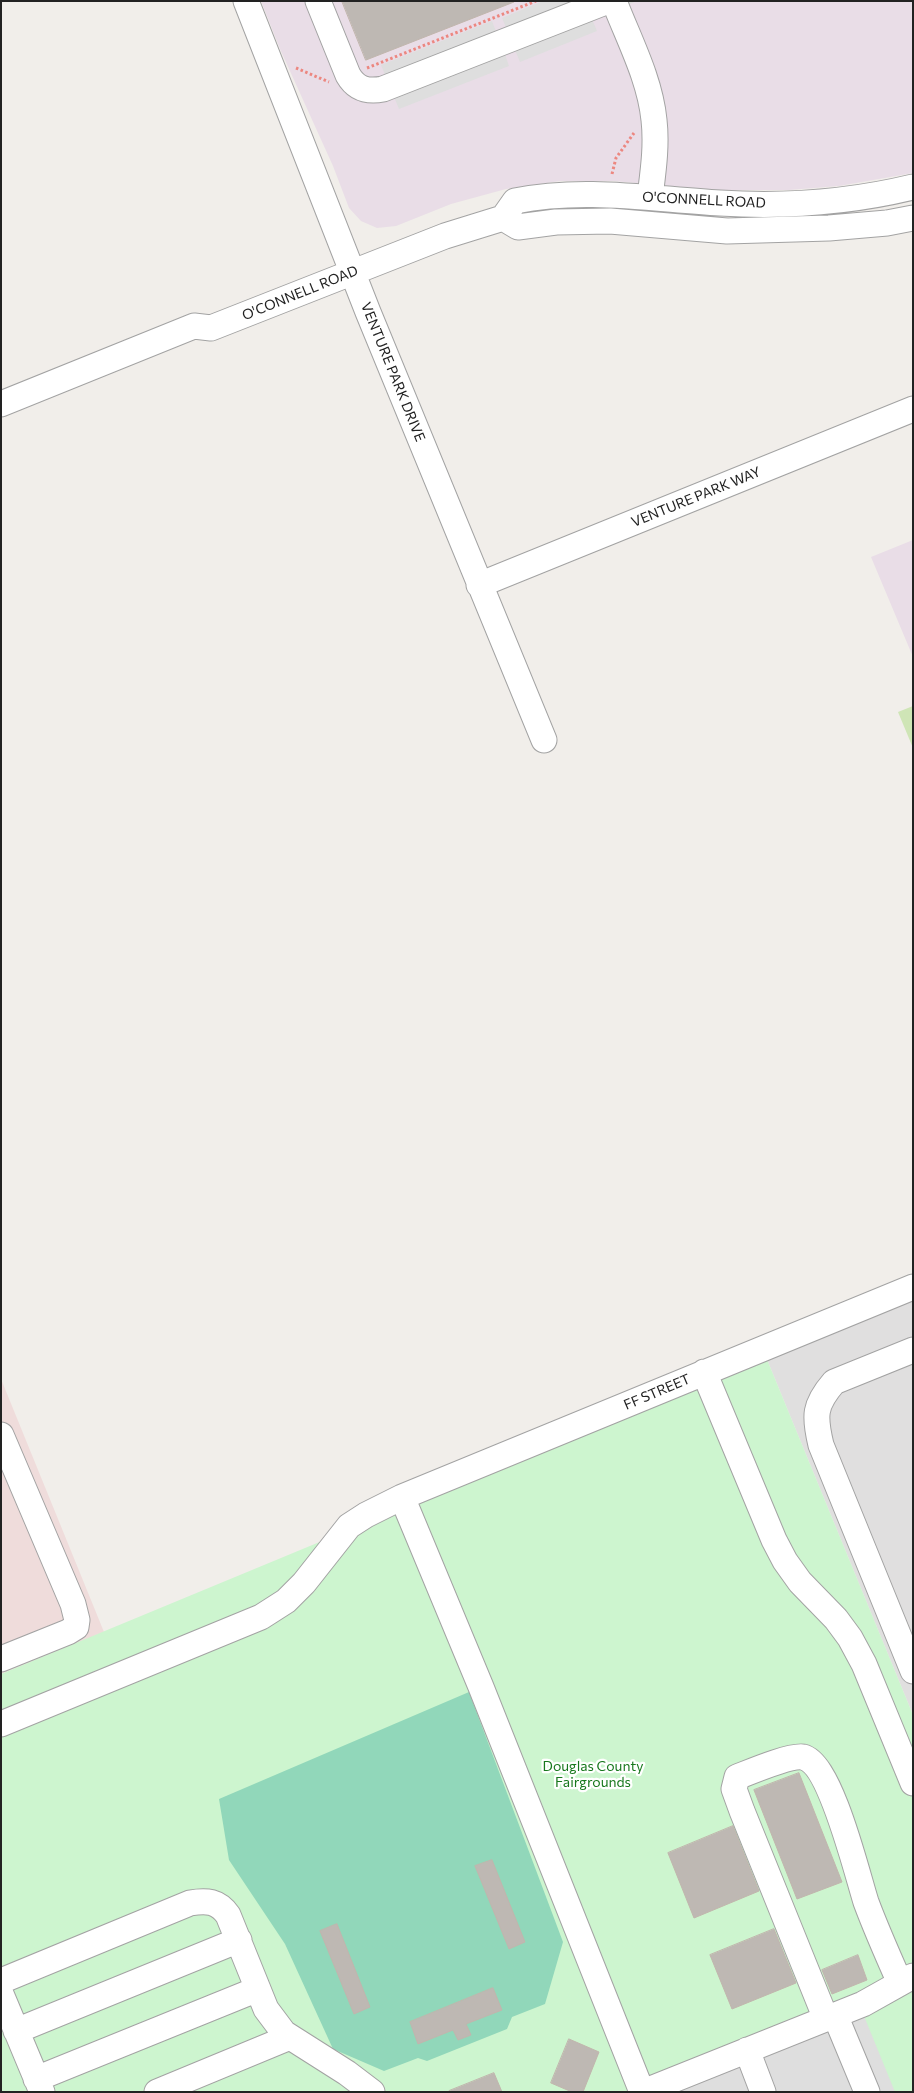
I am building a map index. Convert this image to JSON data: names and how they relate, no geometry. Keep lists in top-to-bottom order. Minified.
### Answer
{"streets":{"street":["O'CONNELL ROAD","VENTURE PARK DRIVE","VENTURE PARK WAY","FF STREET"]},"crossings":[["O'CONNELL ROAD","VENTURE PARK DRIVE"],["VENTURE PARK DRIVE","VENTURE PARK WAY"]],"parks":["Douglas County Fairgrounds"]}
